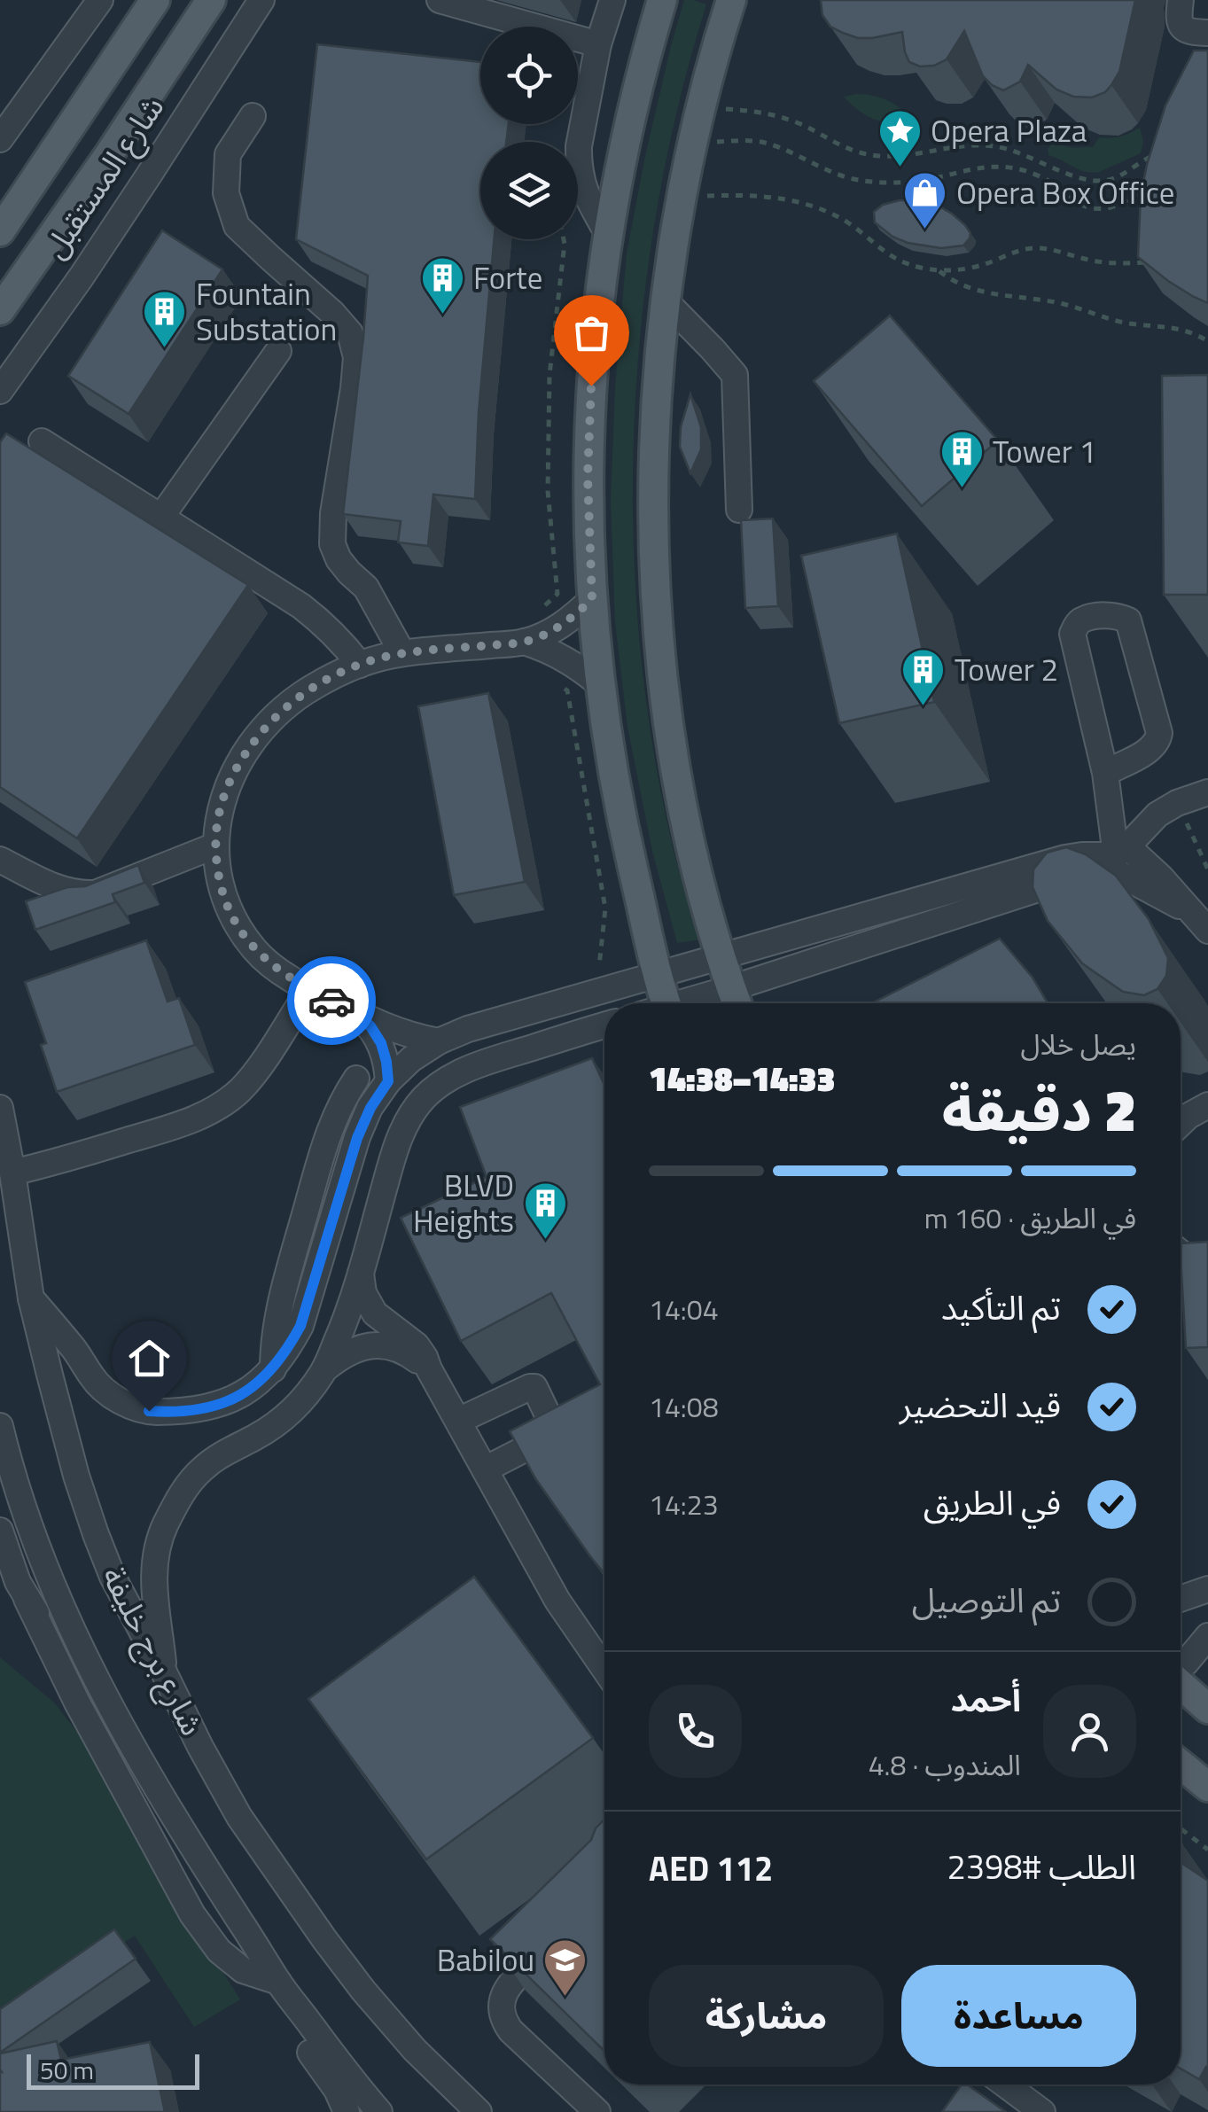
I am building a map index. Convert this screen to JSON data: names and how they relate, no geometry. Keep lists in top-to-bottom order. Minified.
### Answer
{"streets":{"main road":["شارع المستقبل"],"street":["شارع برج خليفة"]},"places":{"place":["Opera Plaza"],"shop":["Opera Box Office"],"building":["Forte","Fountain Substation","Tower 1","Tower 2","BLVD Heights"],"school or university":["Babilou"]},"scale_bar":"50 m","page":{"heading":["2 دقيقة","يصل خلال","14:33–14:38"],"panel":["أحمد","المندوب · 4.8","الطلب #2398","AED 112"],"bar":"في الطريق · 160 m","list":[["تم التأكيد","14:04"],["قيد التحضير","14:08"],["في الطريق","14:23"],"تم التوصيل"],"buttons":["مساعدة","مشاركة"],"scale":"50 m"}}
